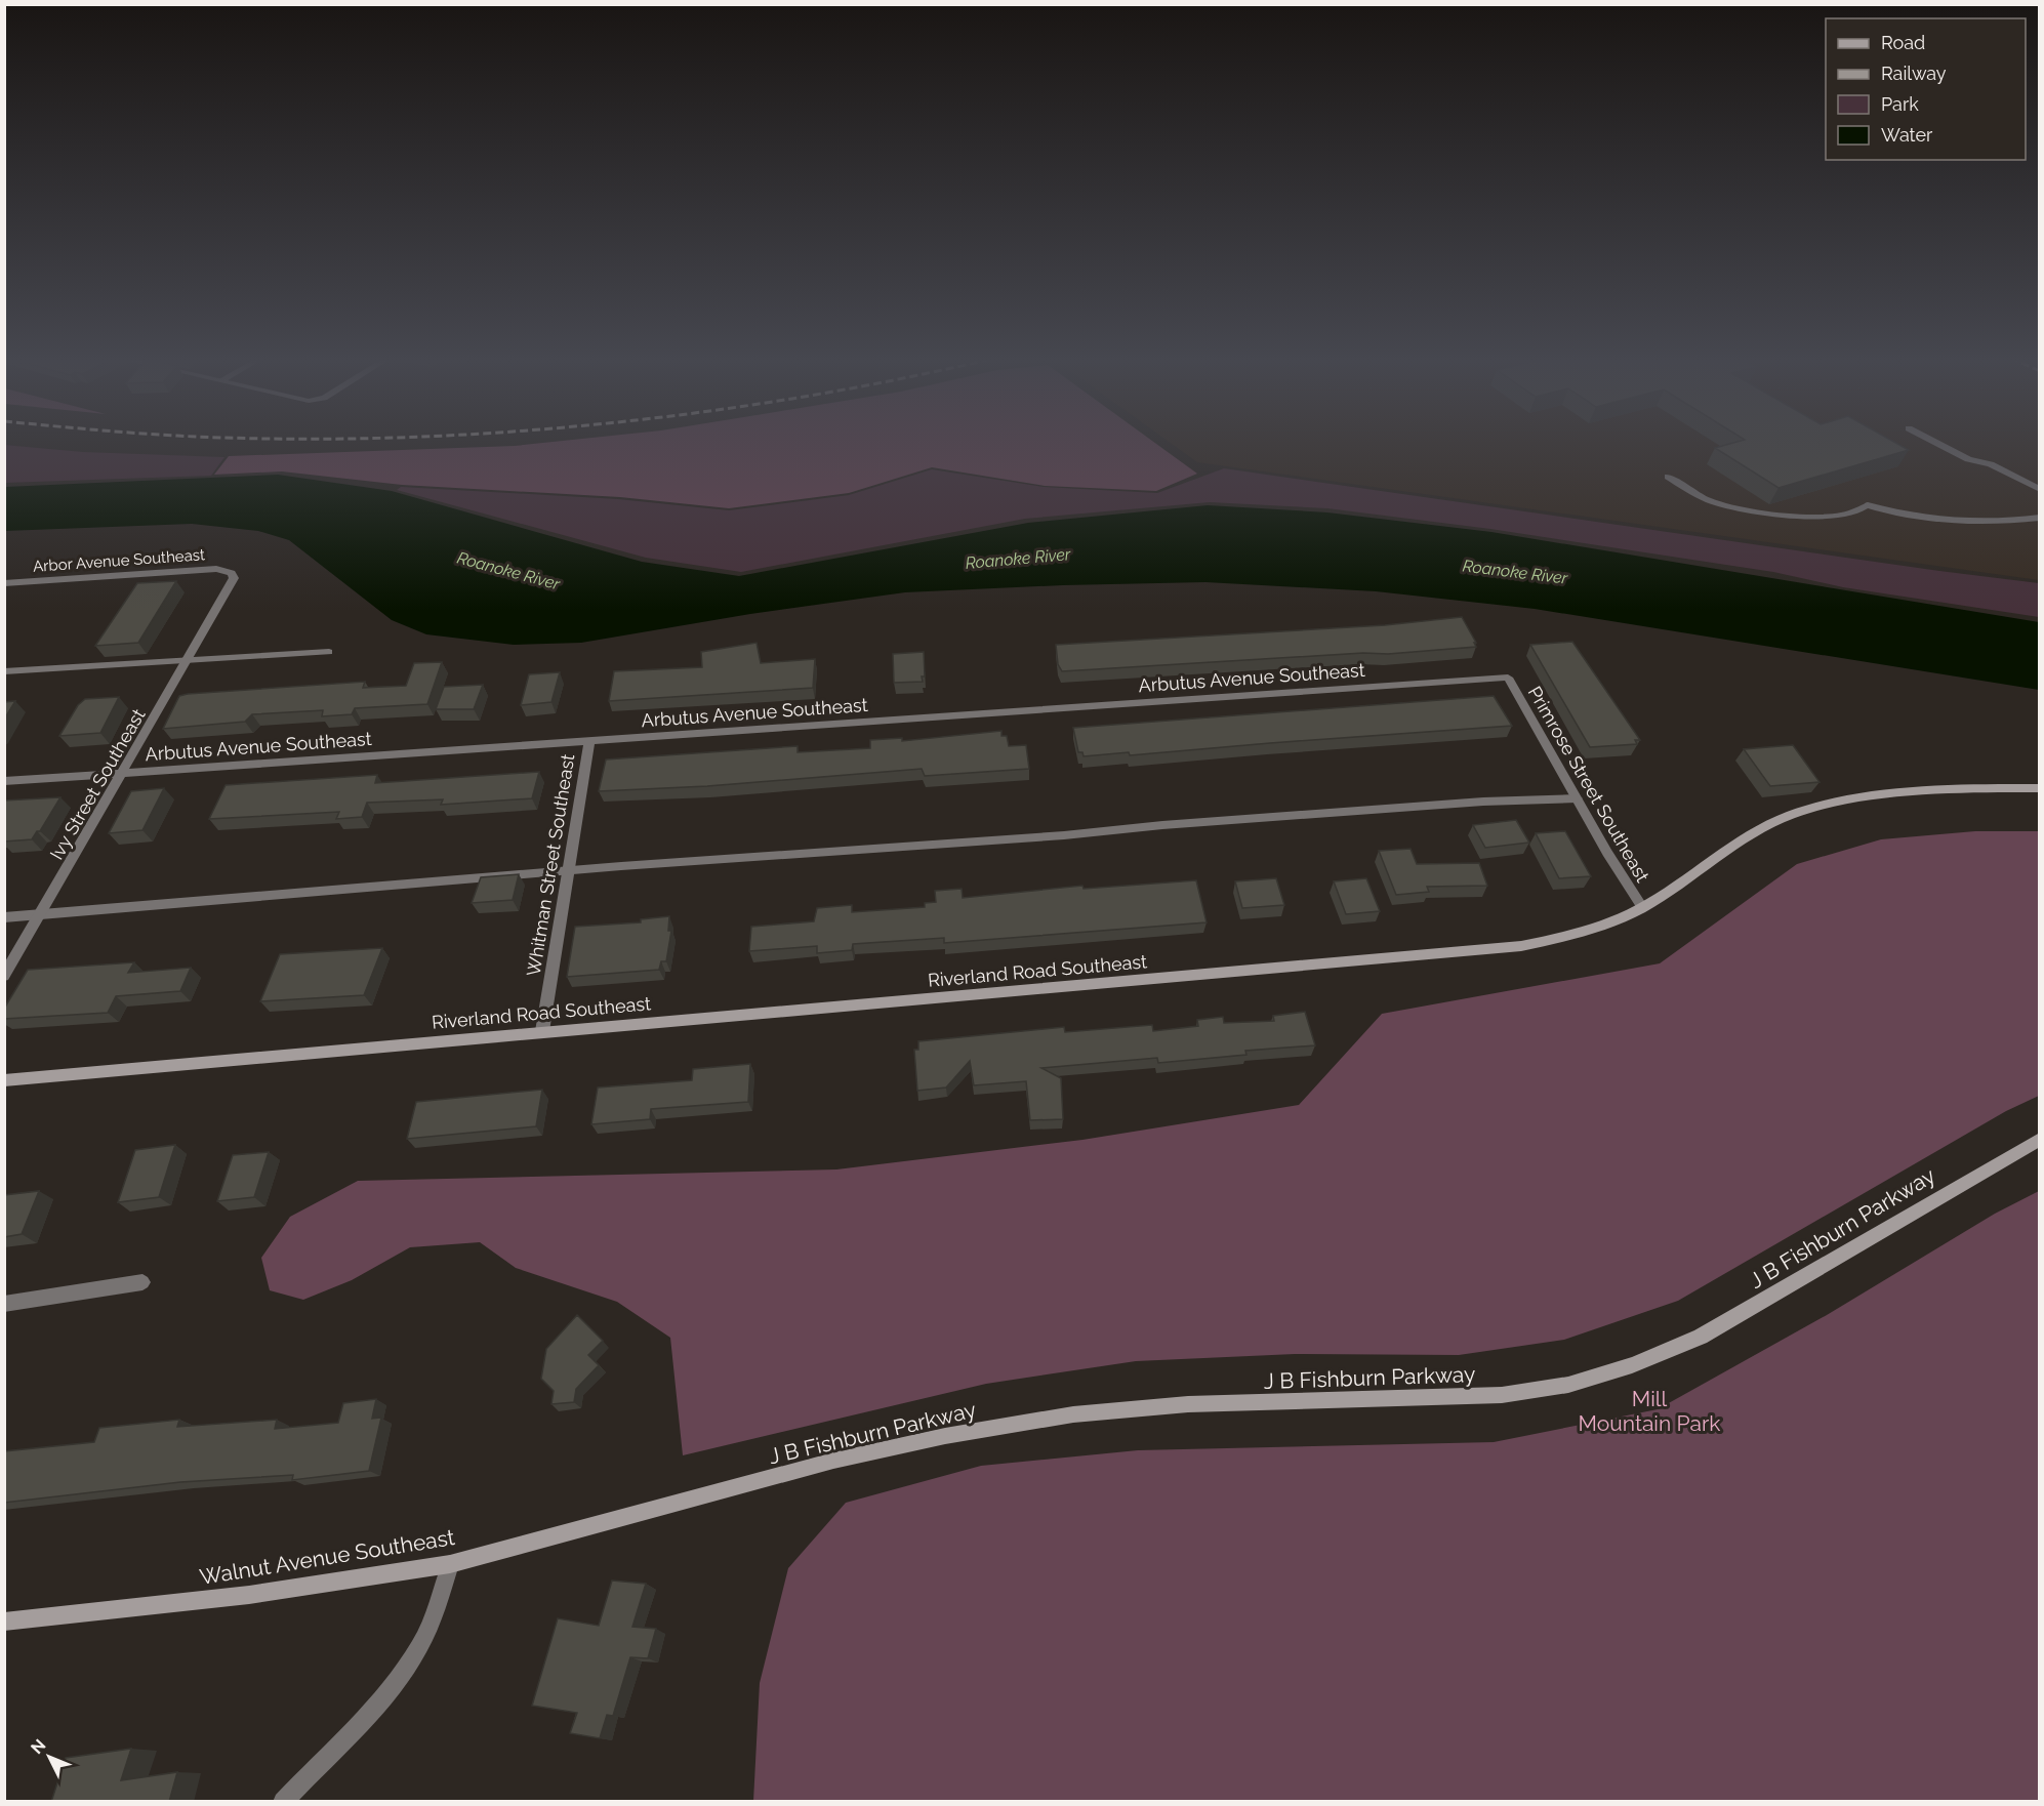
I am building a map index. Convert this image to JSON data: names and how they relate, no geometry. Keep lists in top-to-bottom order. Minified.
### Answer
{"streets":{"main road":["Riverland Road Southeast","J B Fishburn Parkway","Walnut Avenue Southeast"],"street":["Arbor Avenue Southeast","Arbutus Avenue Southeast","Ivy Street Southeast","Primrose Street Southeast","Whitman Street Southeast"]},"crossings":[["Arbor Avenue Southeast","Ivy Street Southeast"],["Arbutus Avenue Southeast","Ivy Street Southeast"],["Arbutus Avenue Southeast","Primrose Street Southeast"],["Arbutus Avenue Southeast","Whitman Street Southeast"],["Primrose Street Southeast","Riverland Road Southeast"],["Whitman Street Southeast","Riverland Road Southeast"],["J B Fishburn Parkway","Walnut Avenue Southeast"]],"water":["Roanoke River"],"parks":["Mill Mountain Park"],"legend":["Road","Railway","Park","Water"],"north":"top left"}
